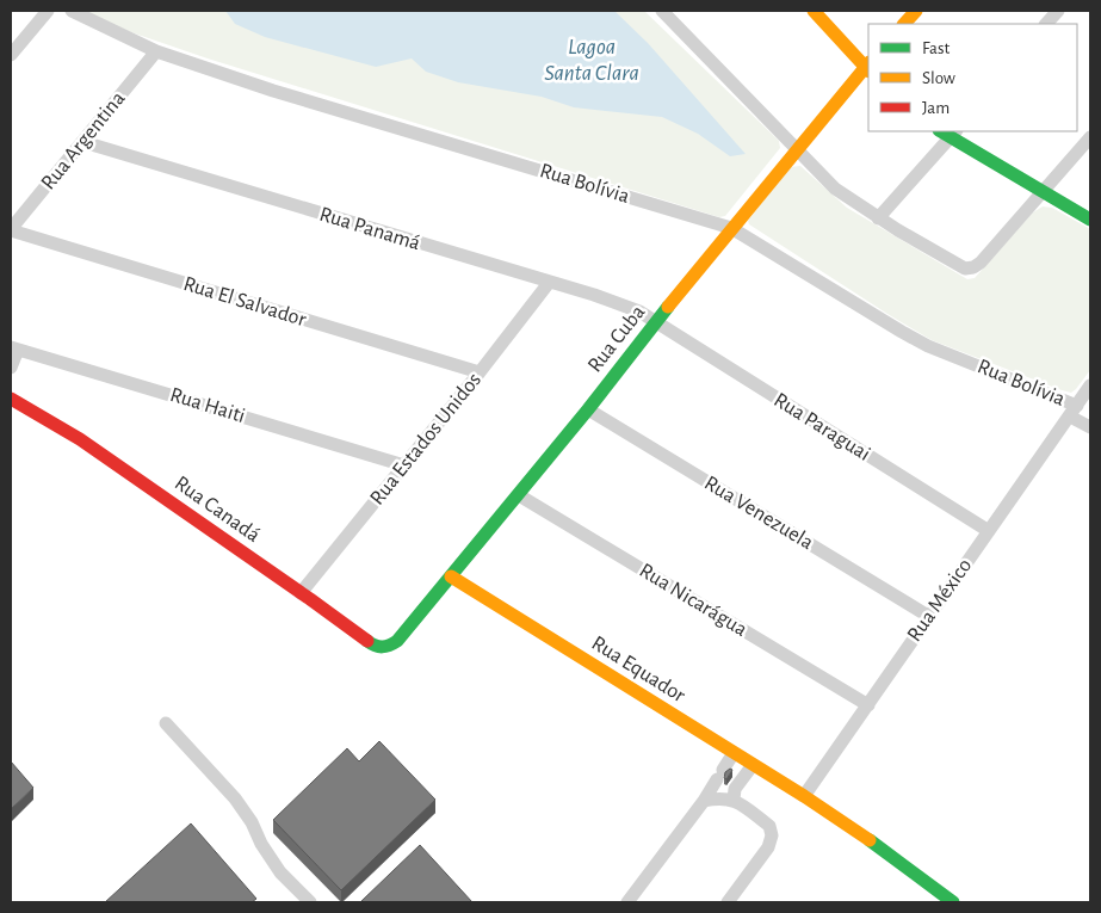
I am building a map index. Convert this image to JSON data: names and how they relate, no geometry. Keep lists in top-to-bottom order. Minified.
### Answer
{"streets":{"main road":["Rua Cuba","Rua Canadá","Rua Equador"],"street":["Rua Argentina","Rua Bolívia","Rua Panamá","Rua El Salvador","Rua Haiti","Rua Paraguai","Rua Estados Unidos","Rua Venezuela","Rua Nicarágua","Rua México"]},"crossings":[["Rua Argentina","Rua Bolívia"],["Rua Argentina","Rua Panamá"],["Rua Argentina","Rua El Salvador"],["Rua Bolívia","Rua Cuba"],["Rua Bolívia","Rua México"],["Rua Panamá","Rua Cuba"],["Rua Panamá","Rua Paraguai"],["Rua Panamá","Rua Estados Unidos"],["Rua El Salvador","Rua Estados Unidos"],["Rua Cuba","Rua Paraguai"],["Rua Cuba","Rua Canadá"],["Rua Cuba","Rua Venezuela"],["Rua Cuba","Rua Nicarágua"],["Rua Cuba","Rua Equador"],["Rua Haiti","Rua Estados Unidos"],["Rua Paraguai","Rua México"],["Rua Estados Unidos","Rua Canadá"],["Rua Venezuela","Rua México"],["Rua Nicarágua","Rua México"],["Rua México","Rua Equador"]],"water":["Lagoa Santa Clara"],"legend":["Fast","Slow","Jam"]}
